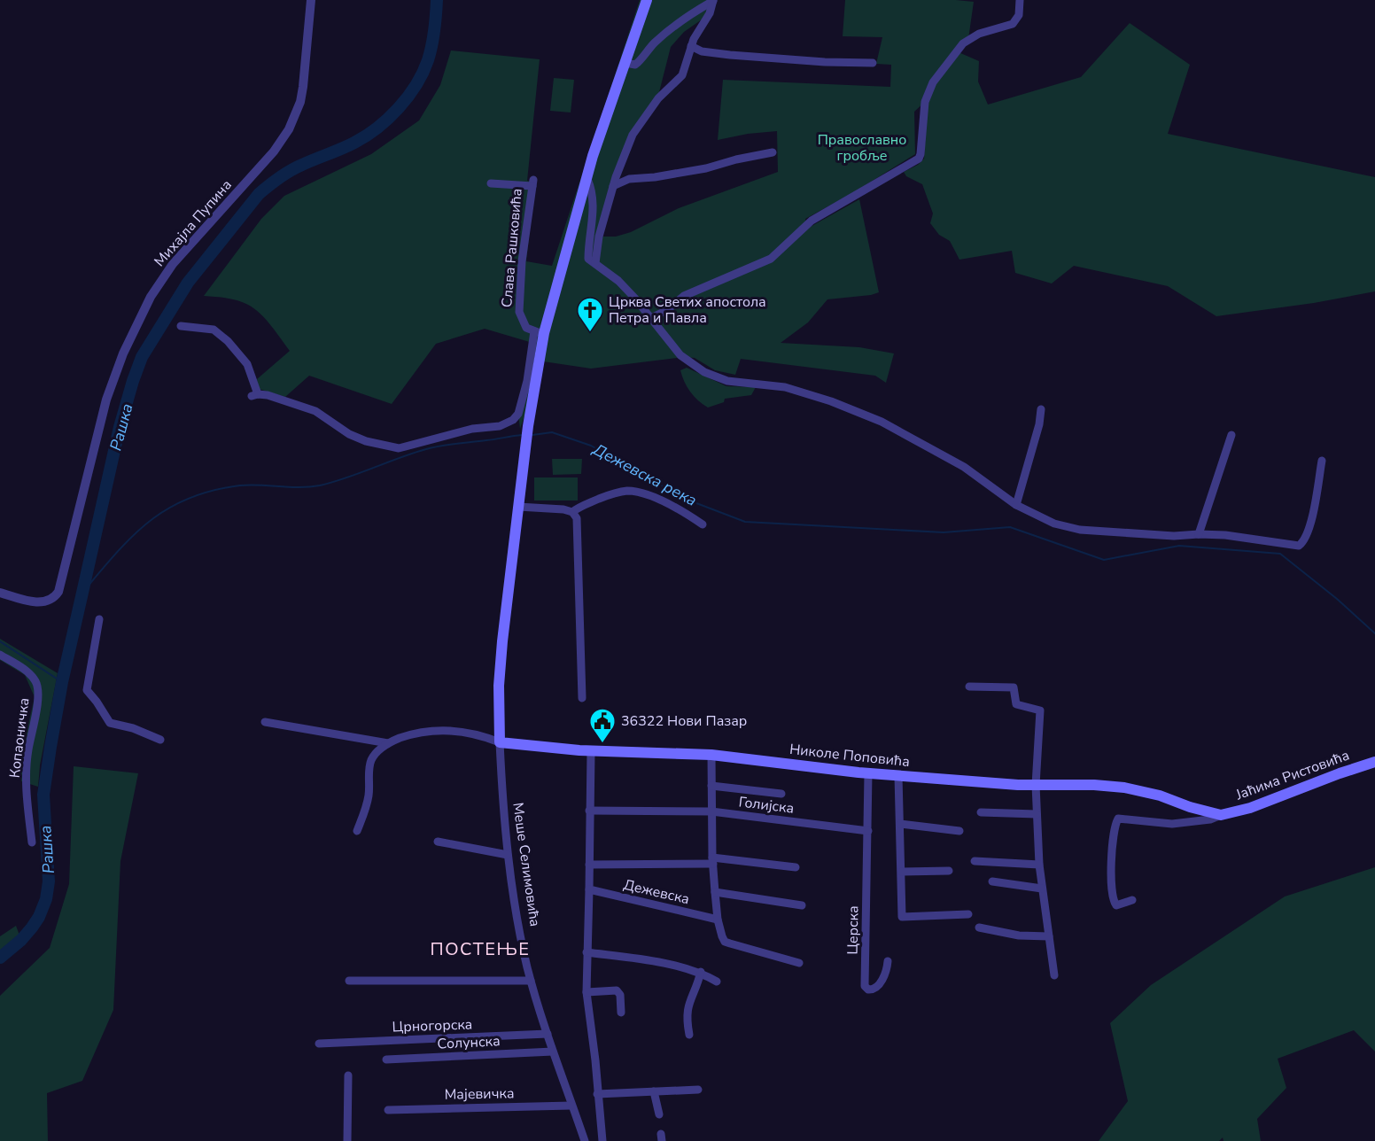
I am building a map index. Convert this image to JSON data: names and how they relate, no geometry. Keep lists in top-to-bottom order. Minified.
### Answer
{"streets":{"main road":["Николе Поповића","Јаћима Ристовића","Меше Селимовића"],"street":["Михајла Пупина","Слава Рашковића","Копаоничка","Голијска","Дежевска","Церска","Црногорска","Солунска","Мајевичка"]},"crossings":[["Слава Рашковића","Меше Селимовића"],["Николе Поповића","Јаћима Ристовића"],["Николе Поповића","Меше Селимовића"],["Николе Поповића","Церска"],["Голијска","Церска"],["Меше Селимовића","Црногорска"],["Меше Селимовића","Солунска"],["Меше Селимовића","Мајевичка"]],"districts":["ПОСТЕЊЕ"],"water":["Рашка","Дежевска река"],"parks":["Православно гробље"],"places":{"church":["Црква Светих апостола Петра и Павла"],"public building":["36322 Нови Пазар"]}}
